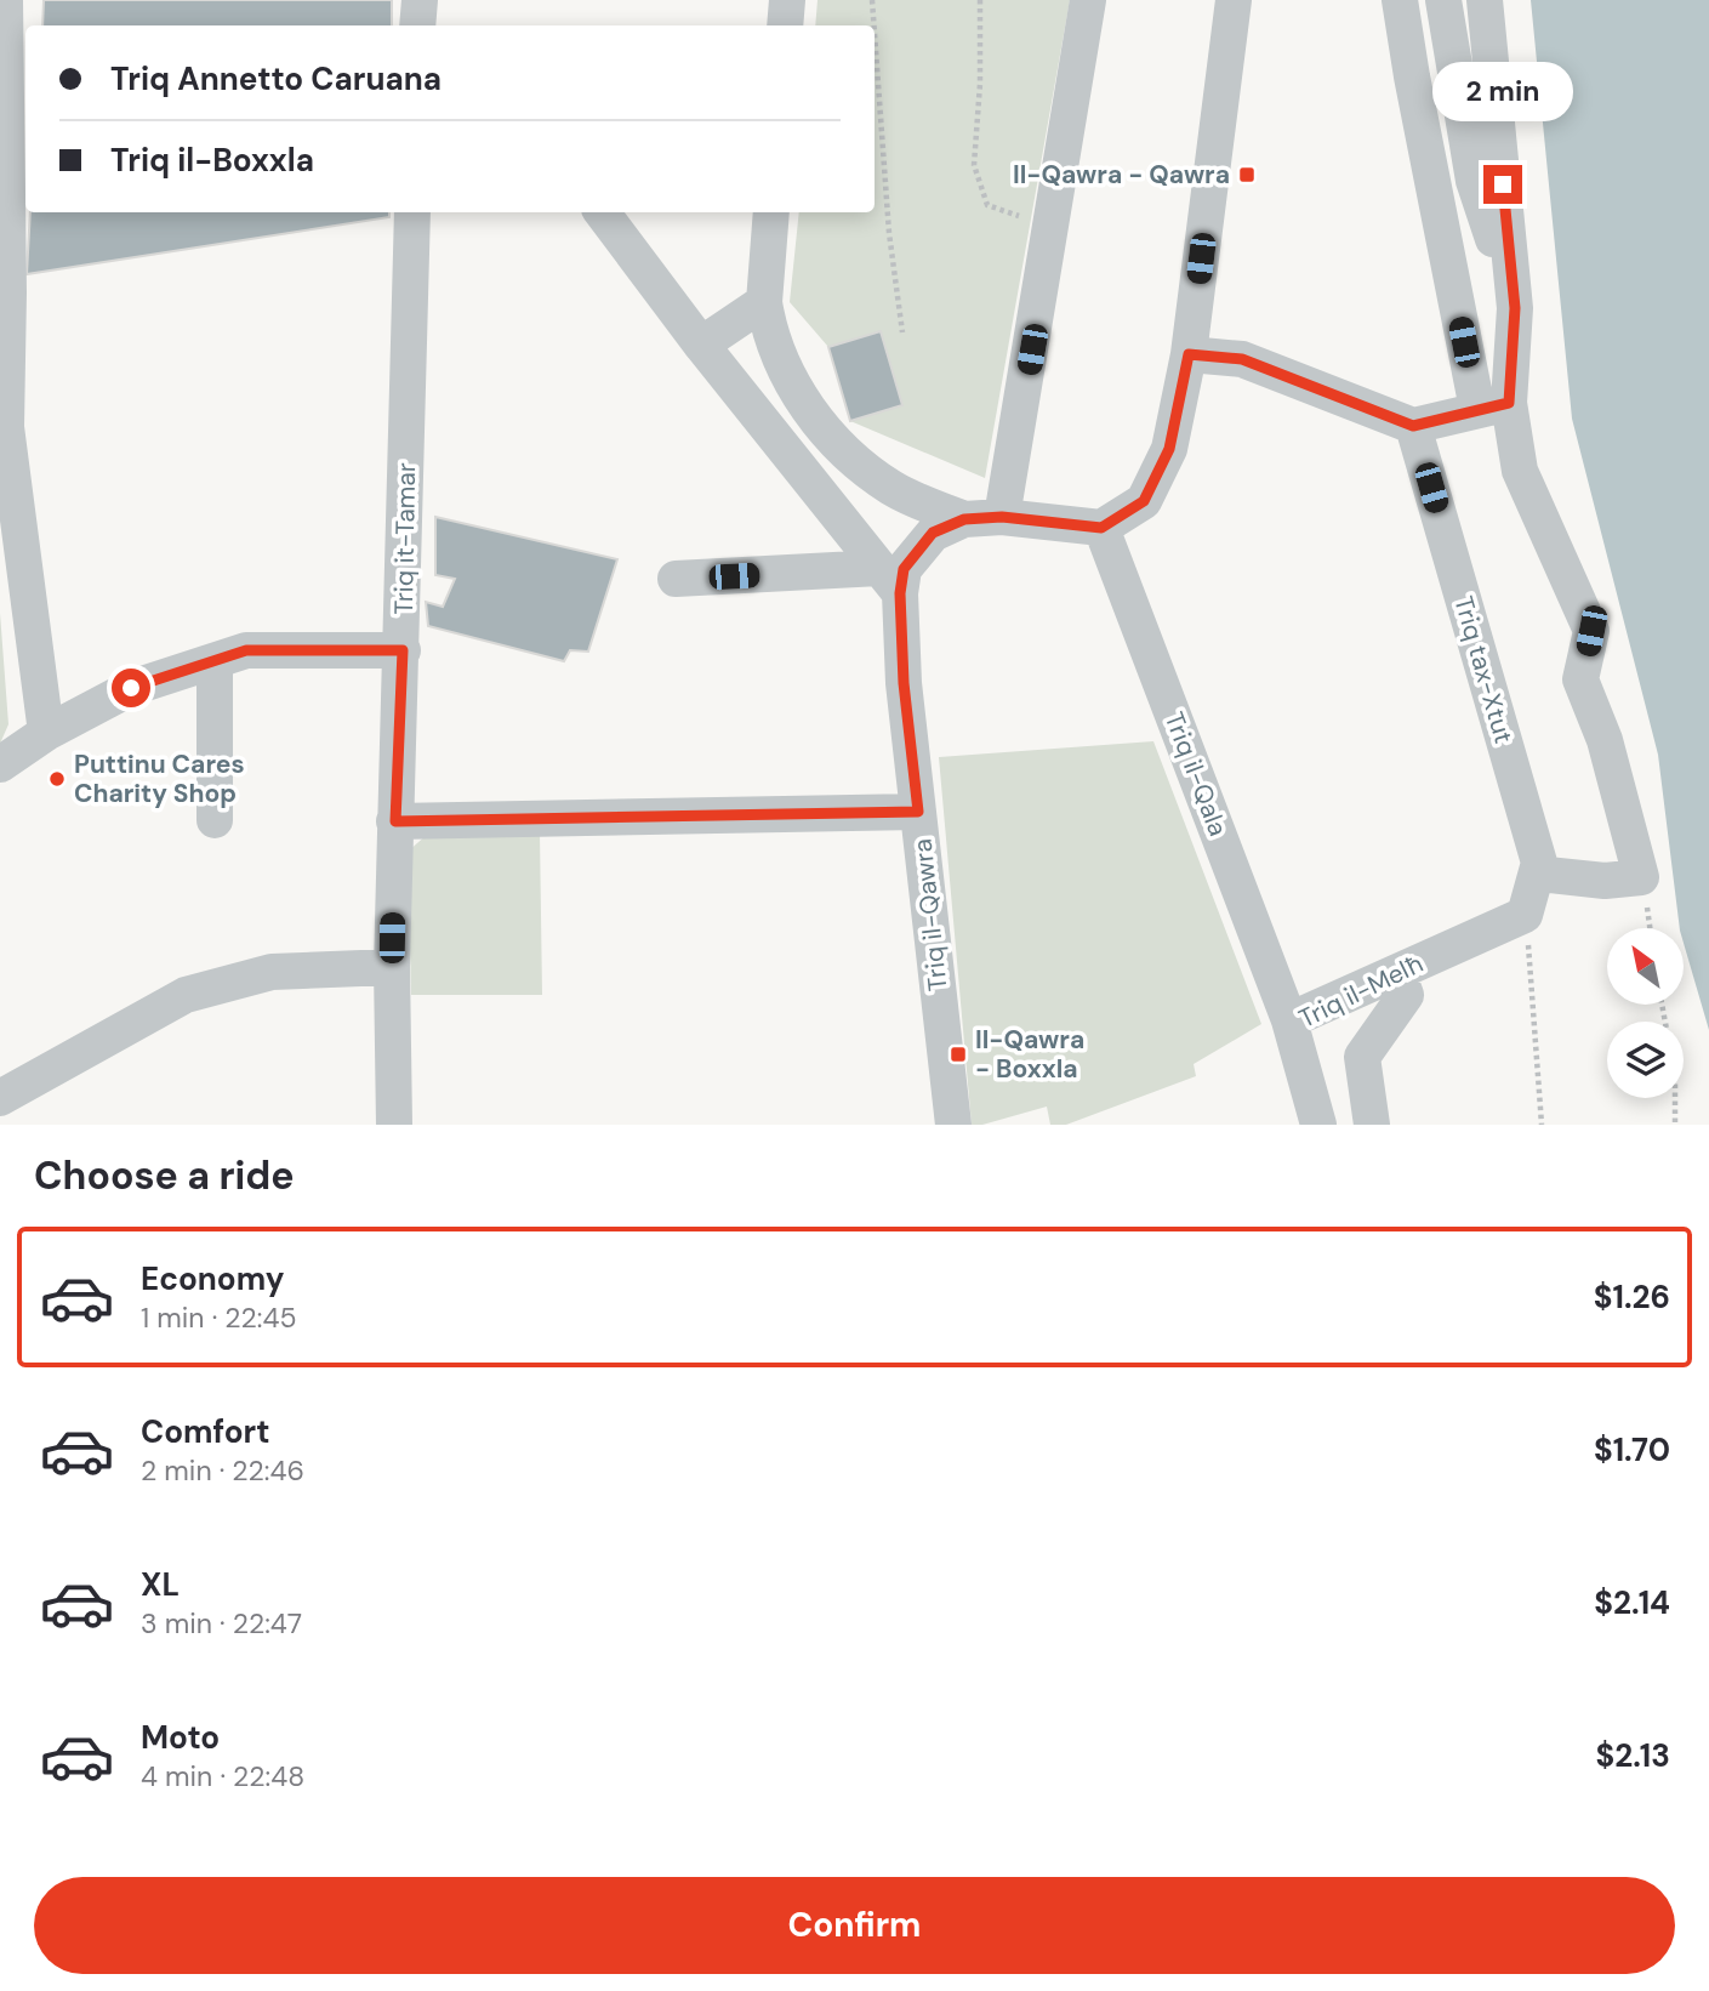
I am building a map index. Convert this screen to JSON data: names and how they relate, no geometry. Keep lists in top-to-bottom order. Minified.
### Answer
{"streets":{"street":["Triq it-Tamar","Triq tax-Xtut","Triq il-Qala","Triq il-Qawra","Triq il-Melħ"]},"crossings":[["Triq tax-Xtut","Triq il-Melħ"],["Triq il-Qala","Triq il-Qawra"],["Triq il-Qala","Triq il-Melħ"]],"places":{"transit":["Il-Qawra - Qawra","Il-Qawra - Boxxla"],"other":["Puttinu Cares Charity Shop"]},"north":"top left","page":{"banner":["Triq Annetto Caruana","Triq il-Boxxla"],"bubble":"2 min","heading":"Choose a ride","list":[{"name":"Economy","note":"1 min · 22:45","value":"$1.26"},{"name":"Comfort","note":"2 min · 22:46","value":"$1.70"},{"name":"XL","note":"3 min · 22:47","value":"$2.14"},{"name":"Moto","note":"4 min · 22:48","value":"$2.13"}],"buttons":"Confirm"}}
